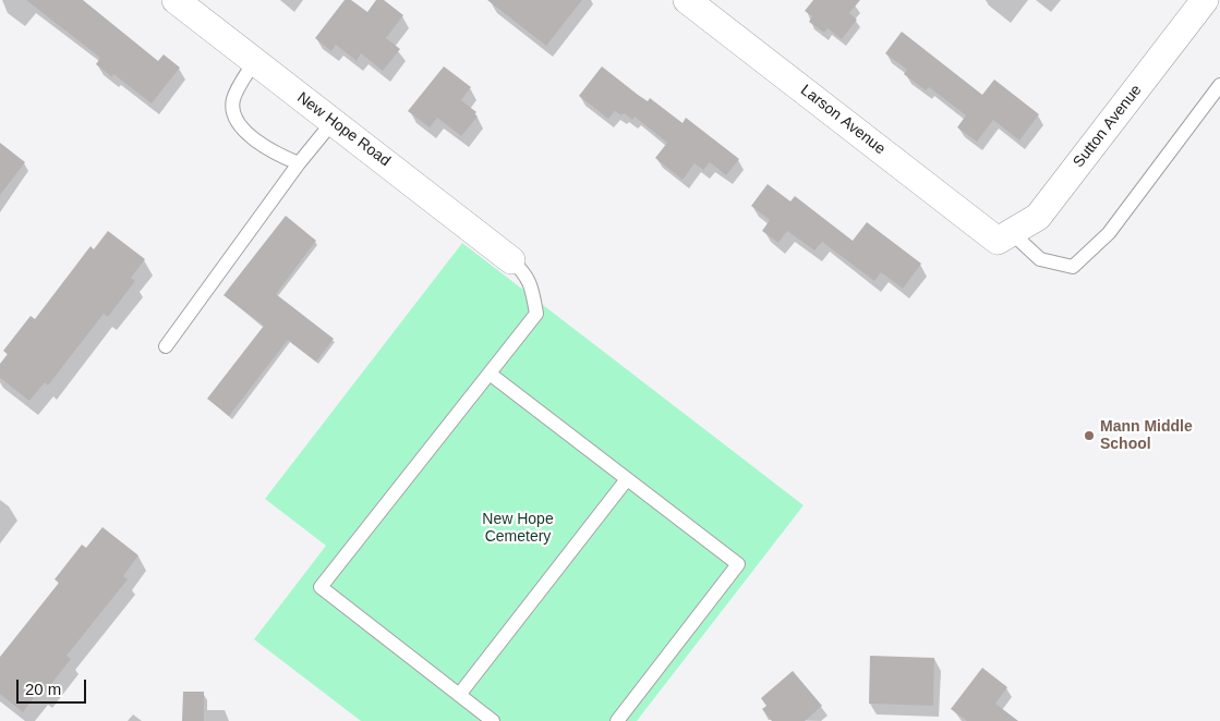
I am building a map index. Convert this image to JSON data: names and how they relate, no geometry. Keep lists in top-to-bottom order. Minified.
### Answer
{"streets":{"street":["Larson Avenue","Sutton Avenue","New Hope Road"]},"crossings":[["Larson Avenue","Sutton Avenue"]],"parks":["New Hope Cemetery"],"places":["Mann Middle School"],"scale_bar":"20 m"}
